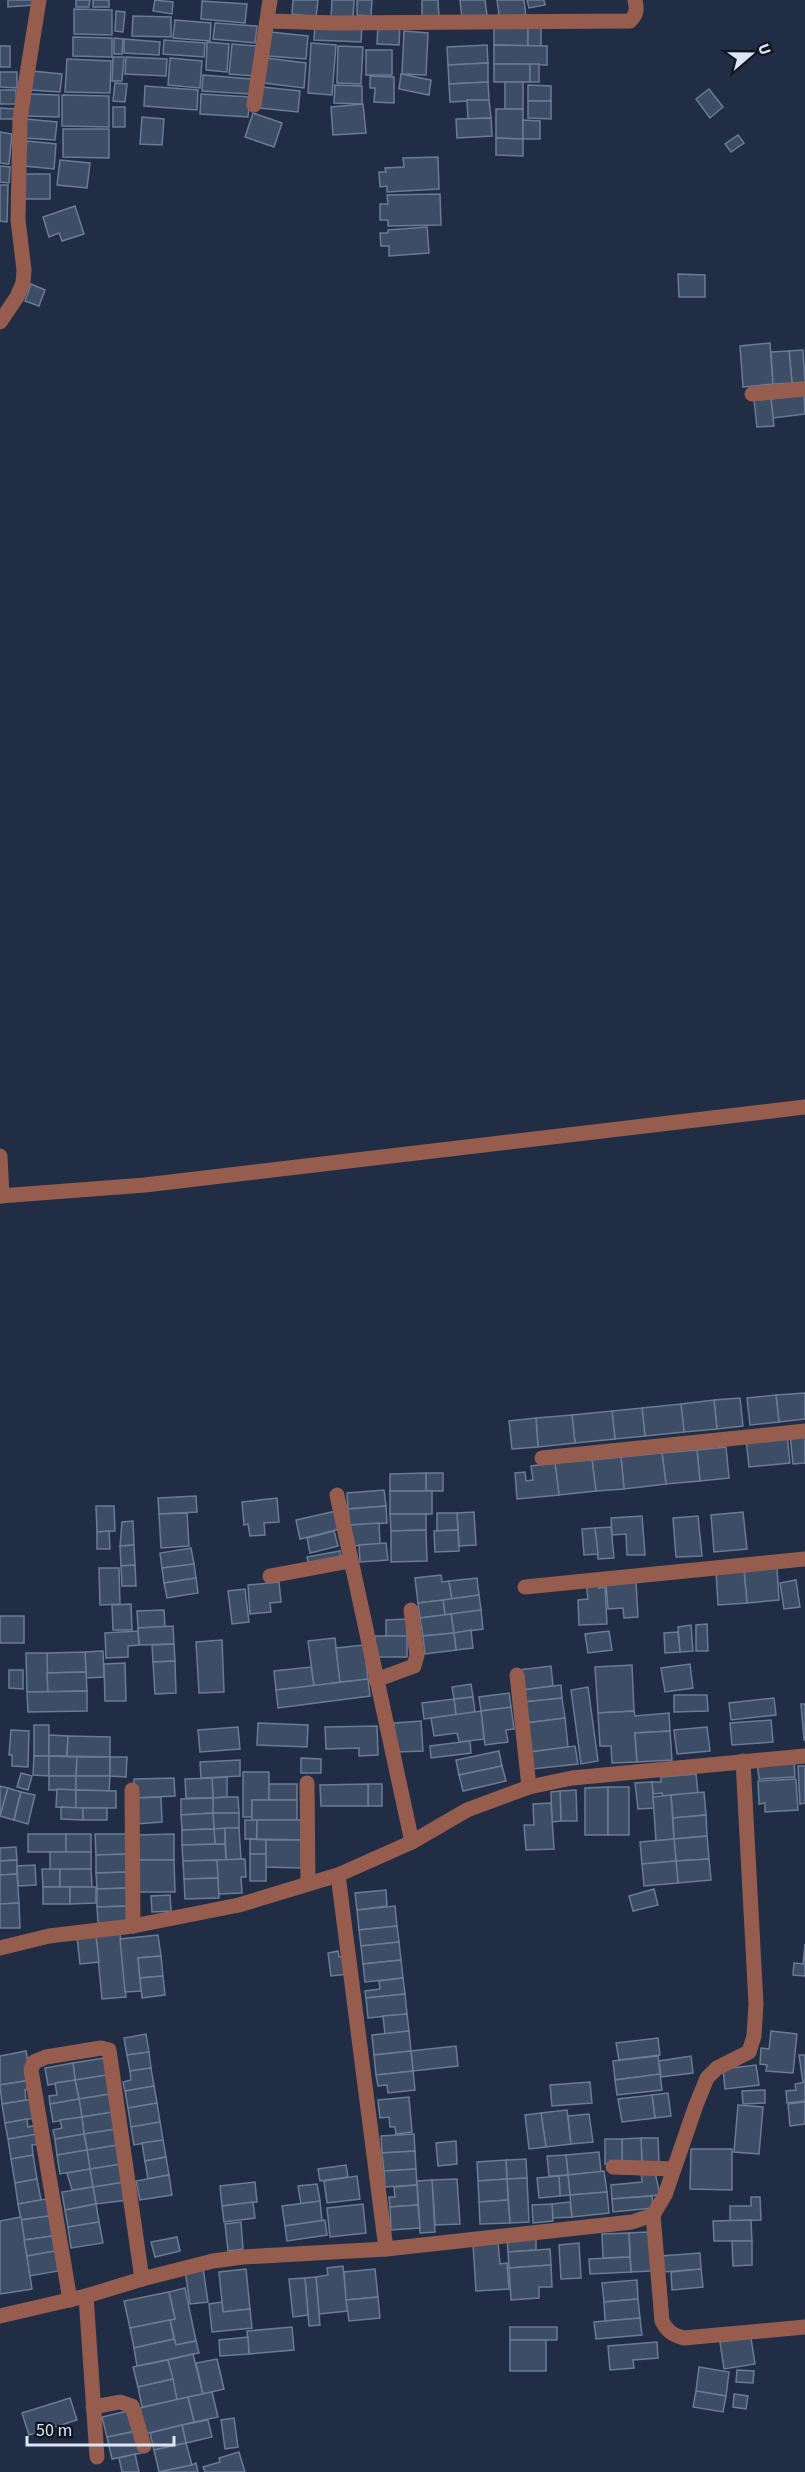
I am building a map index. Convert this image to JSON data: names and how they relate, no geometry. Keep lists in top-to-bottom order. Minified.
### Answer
{"scale_bar":"50 m","north":"right"}
